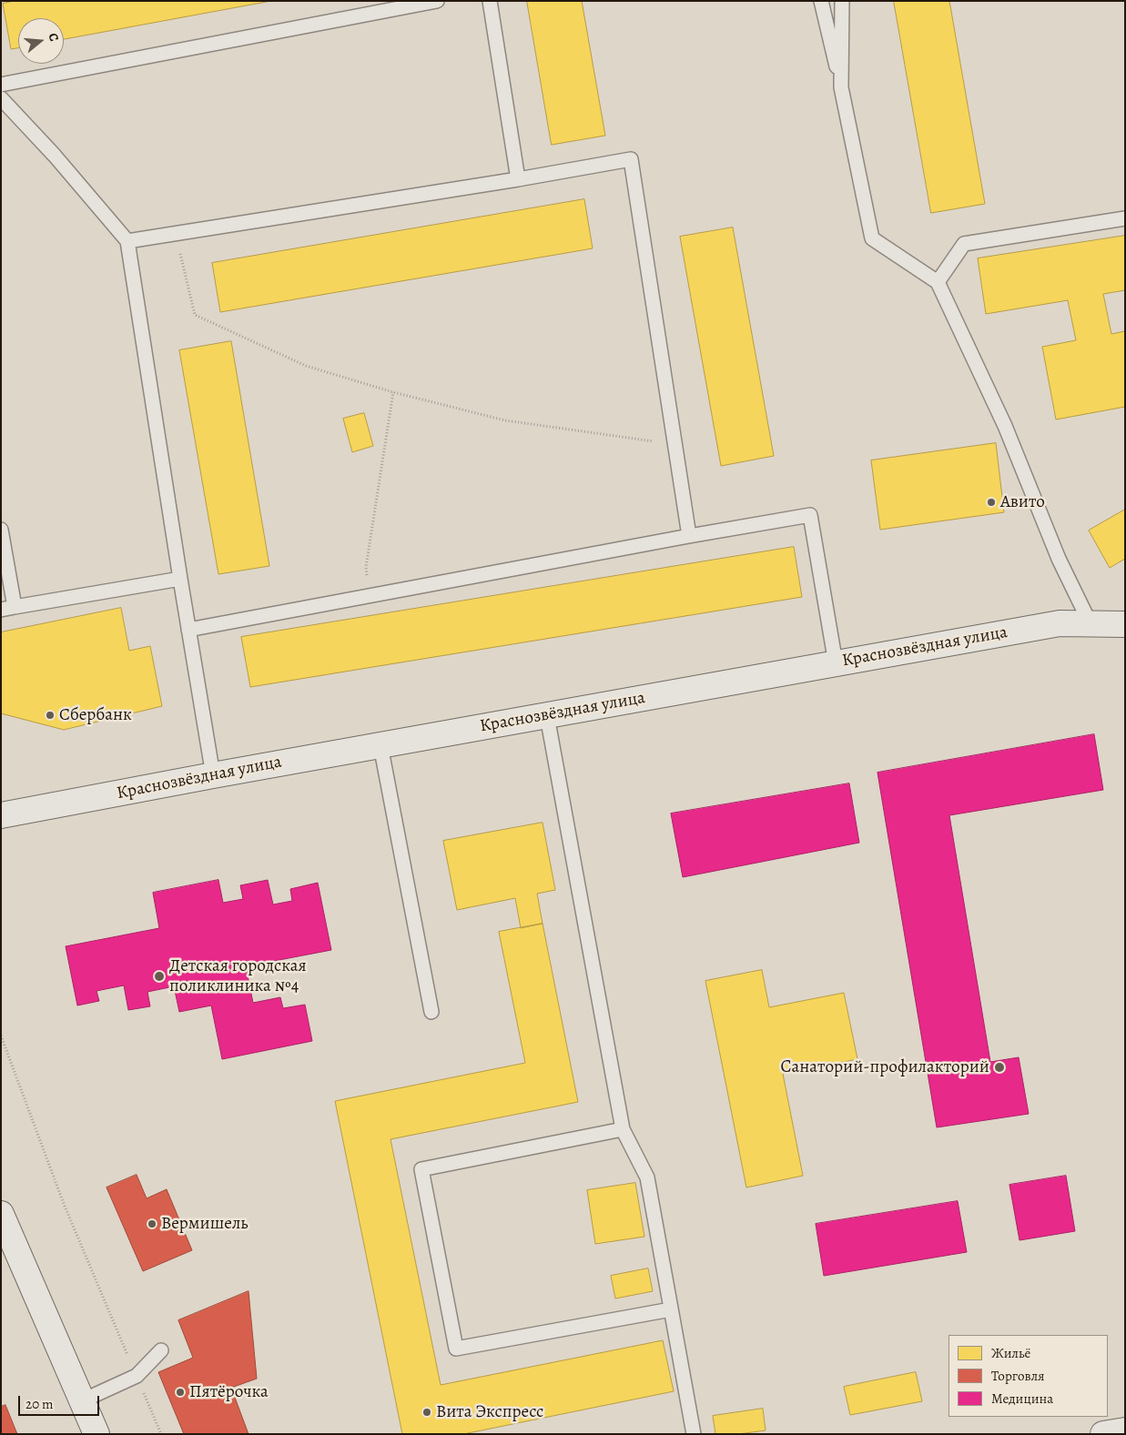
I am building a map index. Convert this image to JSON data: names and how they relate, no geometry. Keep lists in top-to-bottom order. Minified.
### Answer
{"streets":{"street":["Краснозвёздная улица"]},"places":["Авито","Сбербанк","Детская городская поликлиника №4","Cанаторий-профилакторий","Вермишель","Пятёрочка","Вита Экспресс"],"legend":["Жильё","Торговля","Медицина"],"scale_bar":"20 m","north":"right"}
